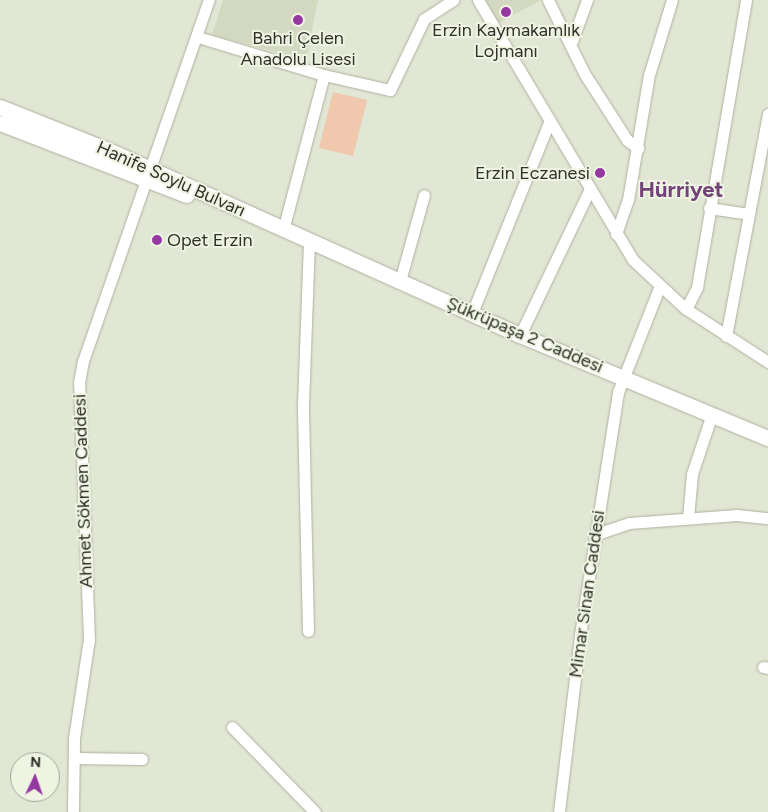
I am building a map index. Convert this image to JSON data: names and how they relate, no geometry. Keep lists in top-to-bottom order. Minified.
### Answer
{"streets":{"main road":["Hanife Soylu Bulvarı","Şükrüpaşa 2 Caddesi"],"street":["Ahmet Sökmen Caddesi","Mimar Sinan Caddesi"]},"crossings":[["Hanife Soylu Bulvarı","Şükrüpaşa 2 Caddesi"],["Hanife Soylu Bulvarı","Ahmet Sökmen Caddesi"],["Şükrüpaşa 2 Caddesi","Mimar Sinan Caddesi"]],"districts":["Hürriyet"],"places":["Erzin Kaymakamlık Lojmanı","Bahri Çelen Anadolu Lisesi","Erzin Eczanesi","Opet Erzin"],"north":"top"}
